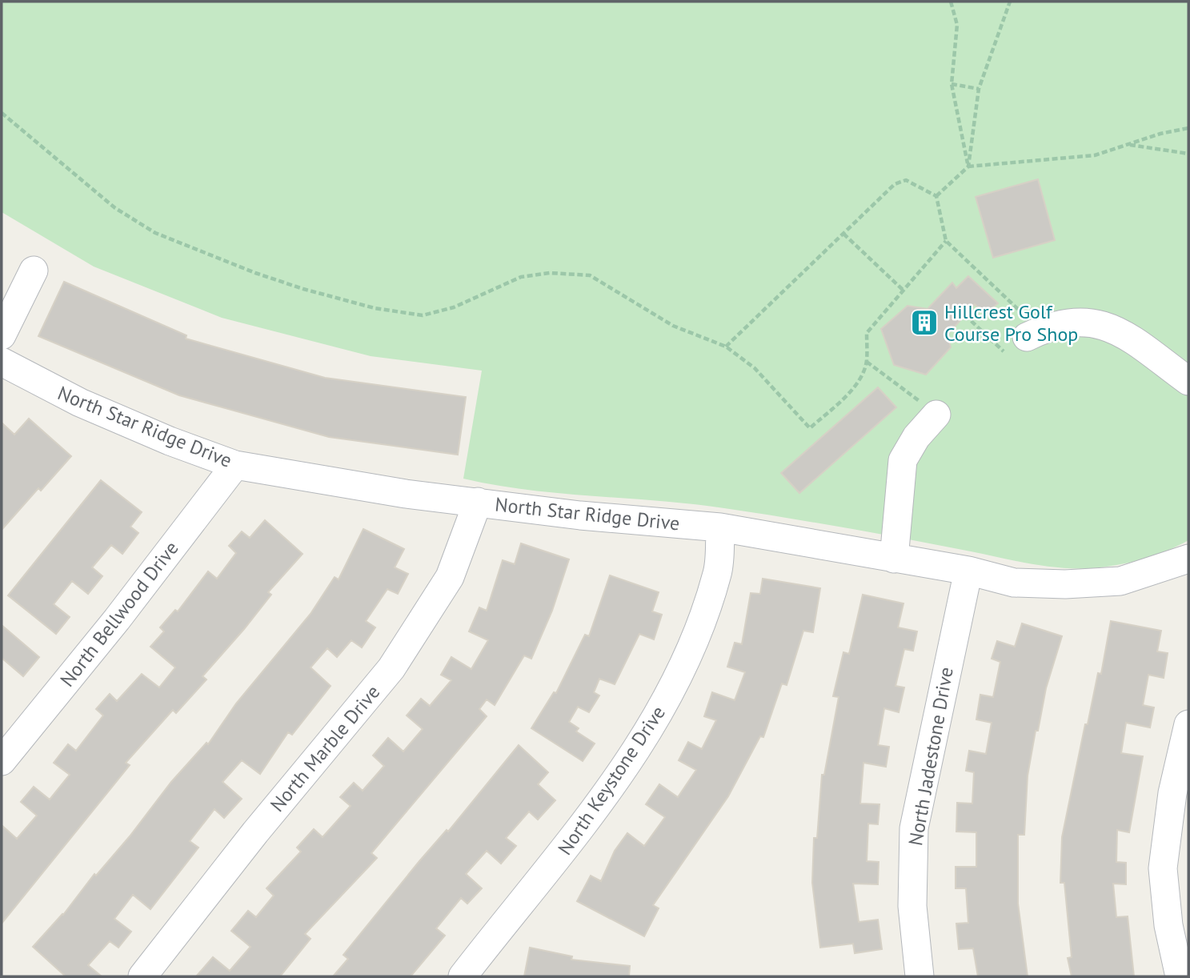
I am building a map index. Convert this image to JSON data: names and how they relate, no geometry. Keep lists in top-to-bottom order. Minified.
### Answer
{"streets":{"street":["North Star Ridge Drive","North Bellwood Drive","North Marble Drive","North Jadestone Drive","North Keystone Drive"]},"crossings":[["North Star Ridge Drive","North Bellwood Drive"],["North Star Ridge Drive","North Marble Drive"],["North Star Ridge Drive","North Jadestone Drive"],["North Star Ridge Drive","North Keystone Drive"]],"places":{"building":["Hillcrest Golf Course Pro Shop"]}}
